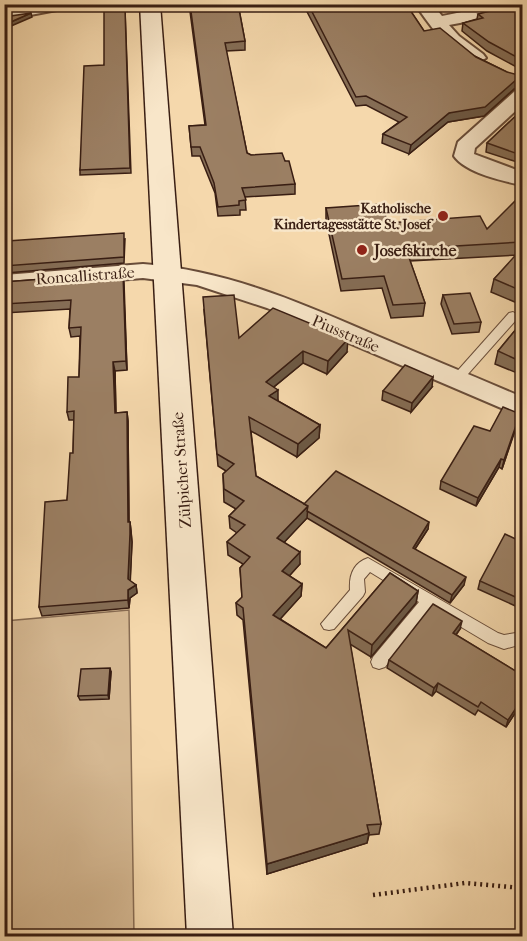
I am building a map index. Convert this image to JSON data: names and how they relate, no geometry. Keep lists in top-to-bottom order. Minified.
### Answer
{"streets":{"street":["Roncallistraße","Piusstraße","Zülpicher Straße"]},"crossings":[["Roncallistraße","Piusstraße"],["Roncallistraße","Zülpicher Straße"],["Piusstraße","Zülpicher Straße"]],"places":["Katholische Kindertagesstätte St. Josef","Josefskirche"]}
